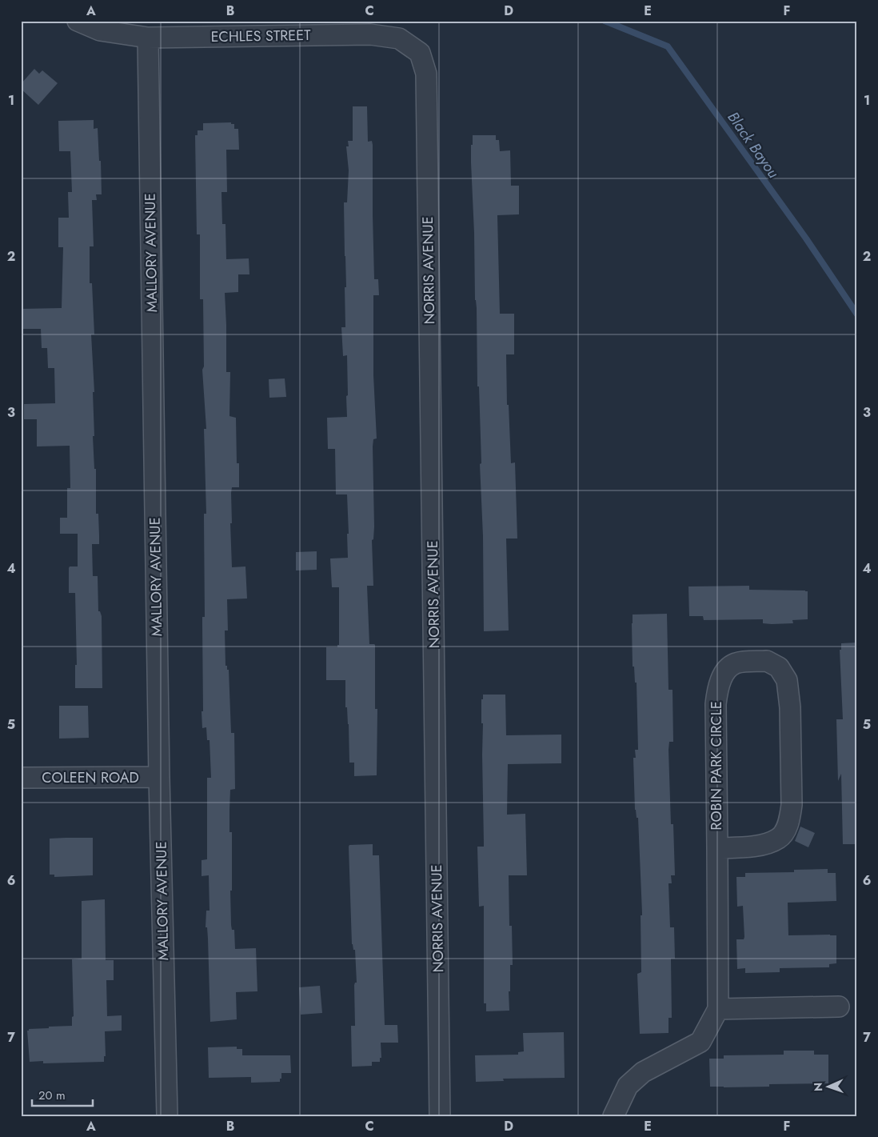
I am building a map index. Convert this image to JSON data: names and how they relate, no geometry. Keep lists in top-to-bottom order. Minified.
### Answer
{"streets":{"street":["ECHLES STREET","MALLORY AVENUE","NORRIS AVENUE","ROBIN PARK CIRCLE","COLEEN ROAD"]},"crossings":[["ECHLES STREET","MALLORY AVENUE"],["ECHLES STREET","NORRIS AVENUE"],["MALLORY AVENUE","COLEEN ROAD"]],"water":["Black Bayou"],"scale_bar":"20 m","north":"left","grid":{"columns":["A","B","C","D","E","F"],"rows":["1","2","3","4","5","6","7"]}}
